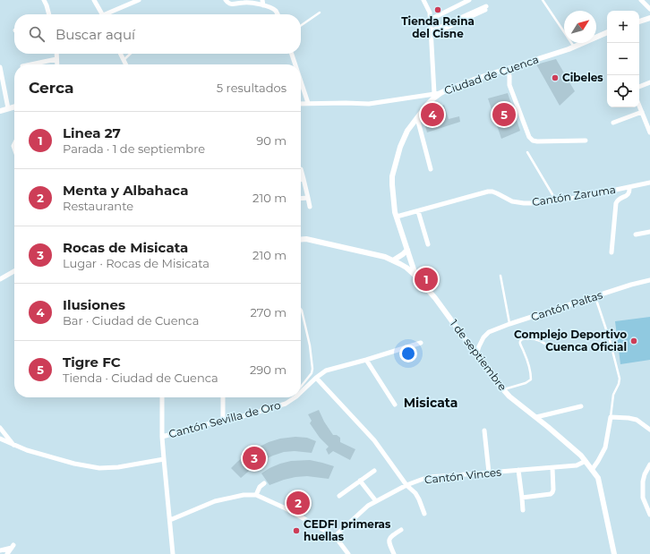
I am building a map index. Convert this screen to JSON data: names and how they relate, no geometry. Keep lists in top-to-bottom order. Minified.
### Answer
{"streets":{"street":["Ciudad de Cuenca","Cantón Zaruma","Cantón Paltas","1 de septiembre","Cantón Sevilla de Oro","Cantón Vinces"]},"crossings":[["Ciudad de Cuenca","Cantón Zaruma"],["Ciudad de Cuenca","1 de septiembre"],["Cantón Paltas","1 de septiembre"],["1 de septiembre","Cantón Vinces"]],"districts":["Misicata"],"places":["Tienda Reina del Cisne","Cibeles","Complejo Deportivo Cuenca Oficial","CEDFI primeras huellas"],"north":"top right","page":{"map_buttons":["+","−"],"search":"Buscar aquí","heading":["Cerca","5 resultados"],"pins":["4","5","1","3","2"],"list":[{"mark":"1","name":"Linea 27","note":"Parada · 1 de septiembre","value":"90 m"},{"mark":"2","name":"Menta y Albahaca","note":"Restaurante","value":"210 m"},{"mark":"3","name":"Rocas de Misicata","note":"Lugar · Rocas de Misicata","value":"210 m"},{"mark":"4","name":"Ilusiones","note":"Bar · Ciudad de Cuenca","value":"270 m"},{"mark":"5","name":"Tigre FC","note":"Tienda · Ciudad de Cuenca","value":"290 m"}]}}
